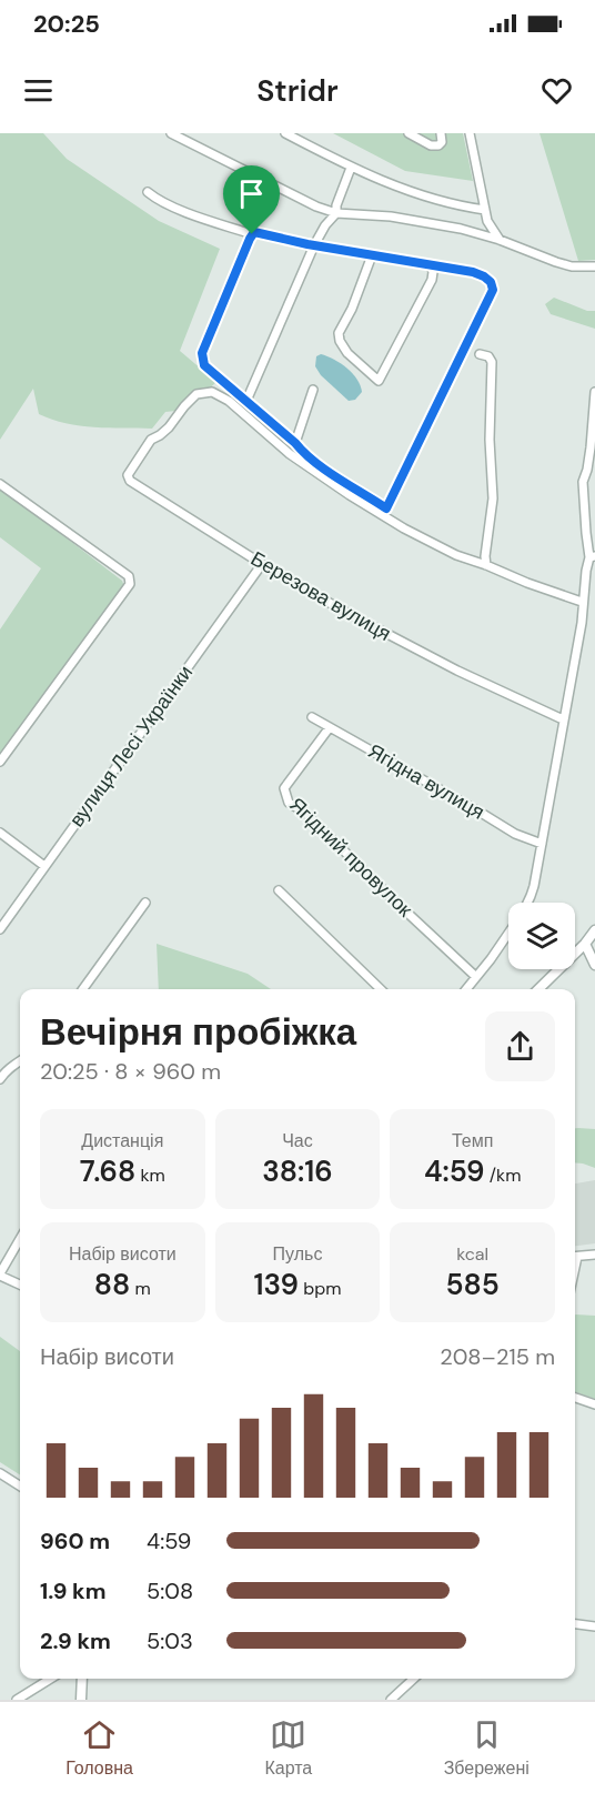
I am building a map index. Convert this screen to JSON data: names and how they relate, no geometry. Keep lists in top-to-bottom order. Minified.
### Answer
{"streets":{"street":["Березова вулиця","вулиця Лесі Українки","Ягідна вулиця","Ягідний провулок"]},"crossings":[["Березова вулиця","вулиця Лесі Українки"],["Ягідна вулиця","Ягідний провулок"]],"page":{"status":"20:25","header":"Stridr","heading":["Вечірня пробіжка","20:25 · 8 × 960 m"],"stats":[["Дистанція","7.68 km"],["Час","38:16"],["Темп","4:59 /km"],["Набір висоти","88 m"],["Пульс","139 bpm"],["kcal","585"]],"chart":["Набір висоти","208–215 m"],"list":[{"name":"960 m","note":"4:59"},{"name":"1.9 km","note":"5:08"},{"name":"2.9 km","note":"5:03"}],"tabs":["Головна","Карта","Збережені"]}}
